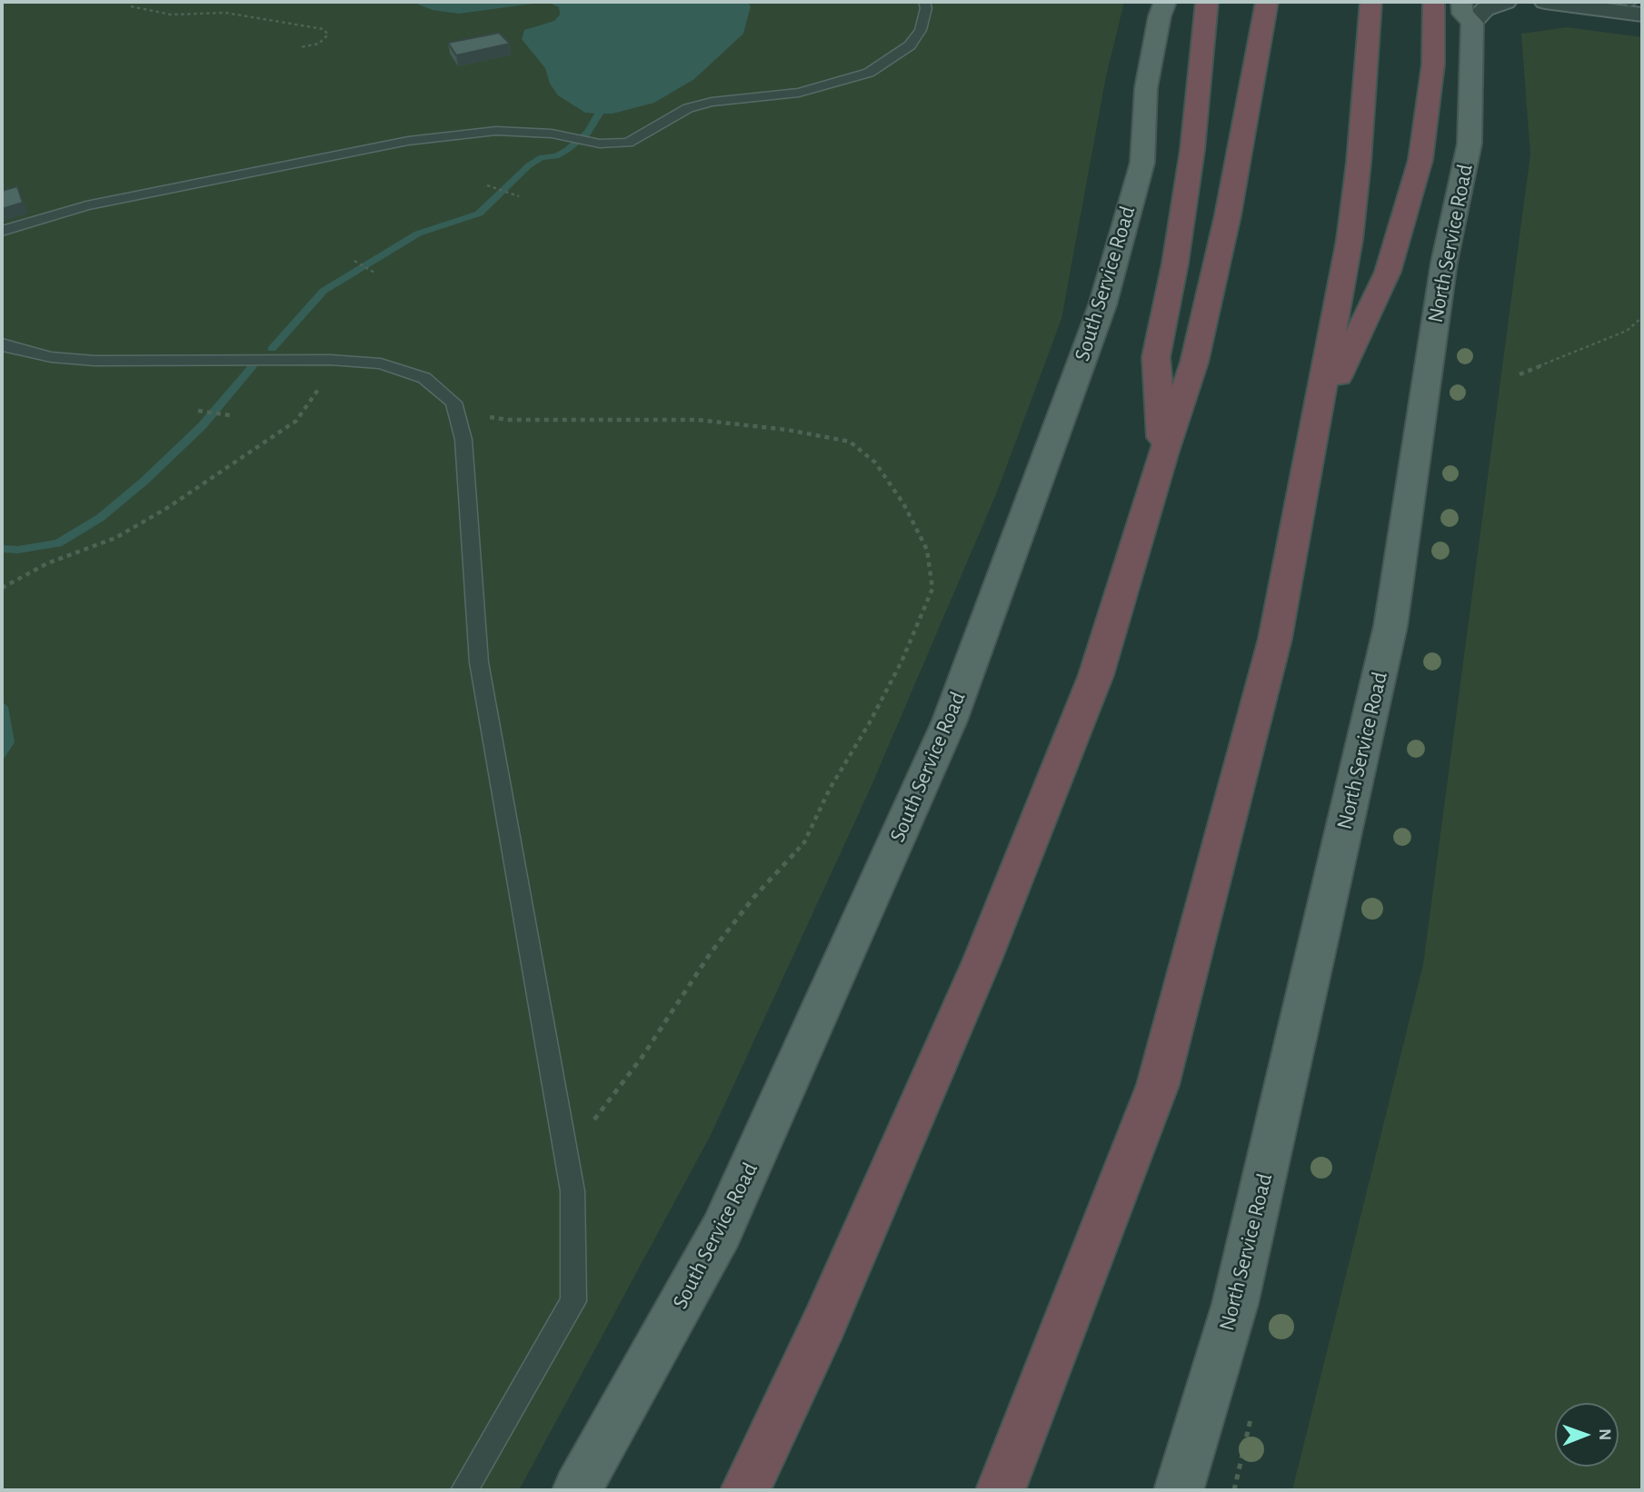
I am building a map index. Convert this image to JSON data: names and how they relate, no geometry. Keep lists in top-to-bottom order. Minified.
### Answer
{"streets":{"main road":["North Service Road","South Service Road"]},"north":"right"}
